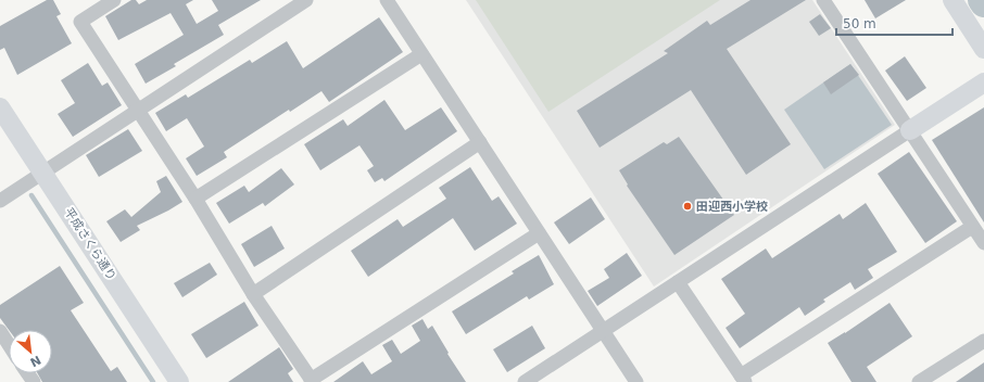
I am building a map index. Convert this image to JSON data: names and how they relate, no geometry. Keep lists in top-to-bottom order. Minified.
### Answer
{"streets":{"street":["平成さくら通り"]},"places":["田迎西小学校"],"scale_bar":"50 m","north":"bottom right"}
